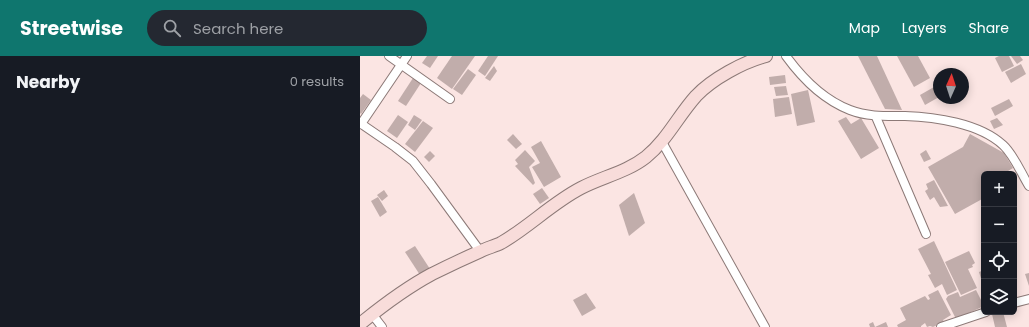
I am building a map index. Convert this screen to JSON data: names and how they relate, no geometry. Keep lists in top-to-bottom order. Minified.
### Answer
{"north":"top","page":{"header":"Streetwise","search":"Search here","nav":["Map","Layers","Share"],"heading":["Nearby","0 results"],"map_buttons":["+","−"]}}
